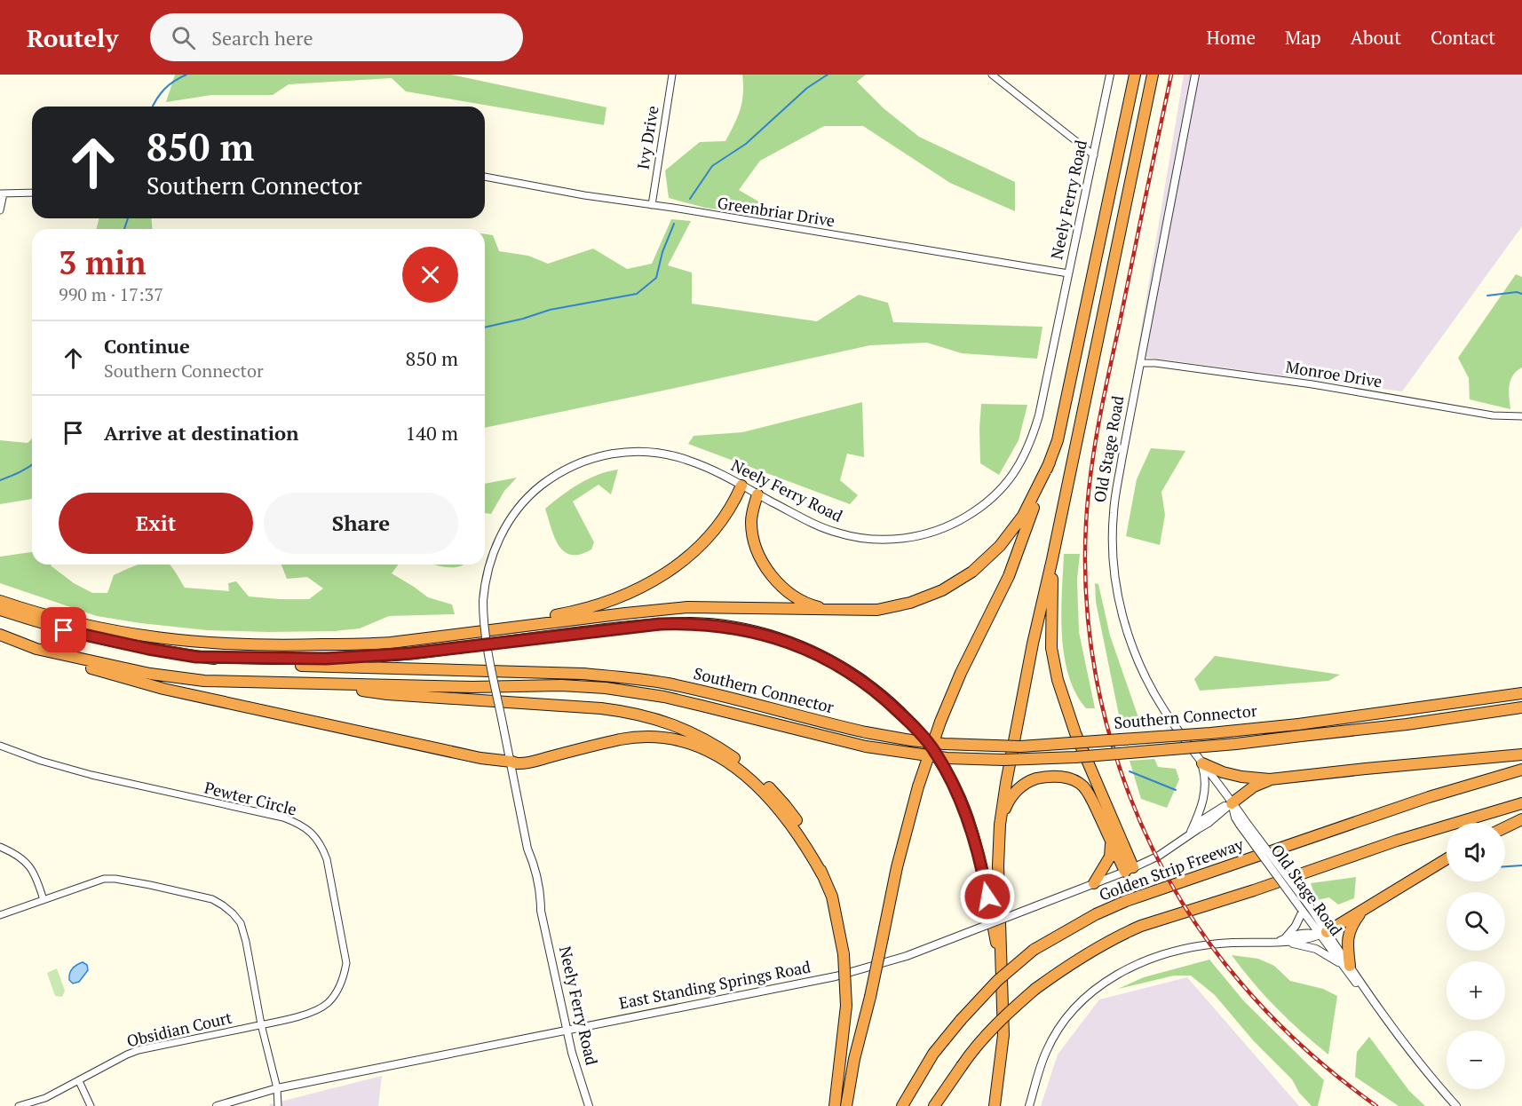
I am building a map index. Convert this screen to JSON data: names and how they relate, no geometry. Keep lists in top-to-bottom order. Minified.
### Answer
{"streets":{"highway":["Southern Connector","Golden Strip Freeway"],"street":["Ivy Drive","Neely Ferry Road","Greenbriar Drive","Monroe Drive","Old Stage Road","Pewter Circle","East Standing Springs Road","Obsidian Court"]},"crossings":[["Ivy Drive","Greenbriar Drive"],["Neely Ferry Road","Greenbriar Drive"],["Neely Ferry Road","East Standing Springs Road"],["Monroe Drive","Old Stage Road"],["Old Stage Road","East Standing Springs Road"],["Pewter Circle","Obsidian Court"]],"page":{"header":"Routely","search":"Search here","nav":["Home","Map","About","Contact"],"turn":["850 m","Southern Connector"],"heading":["3 min","990 m · 17:37"],"list":[{"name":"Continue","note":"Southern Connector","value":"850 m"},{"name":"Arrive at destination","value":"140 m"}],"buttons":["Exit","Share"],"map_buttons":["+","−"]}}
